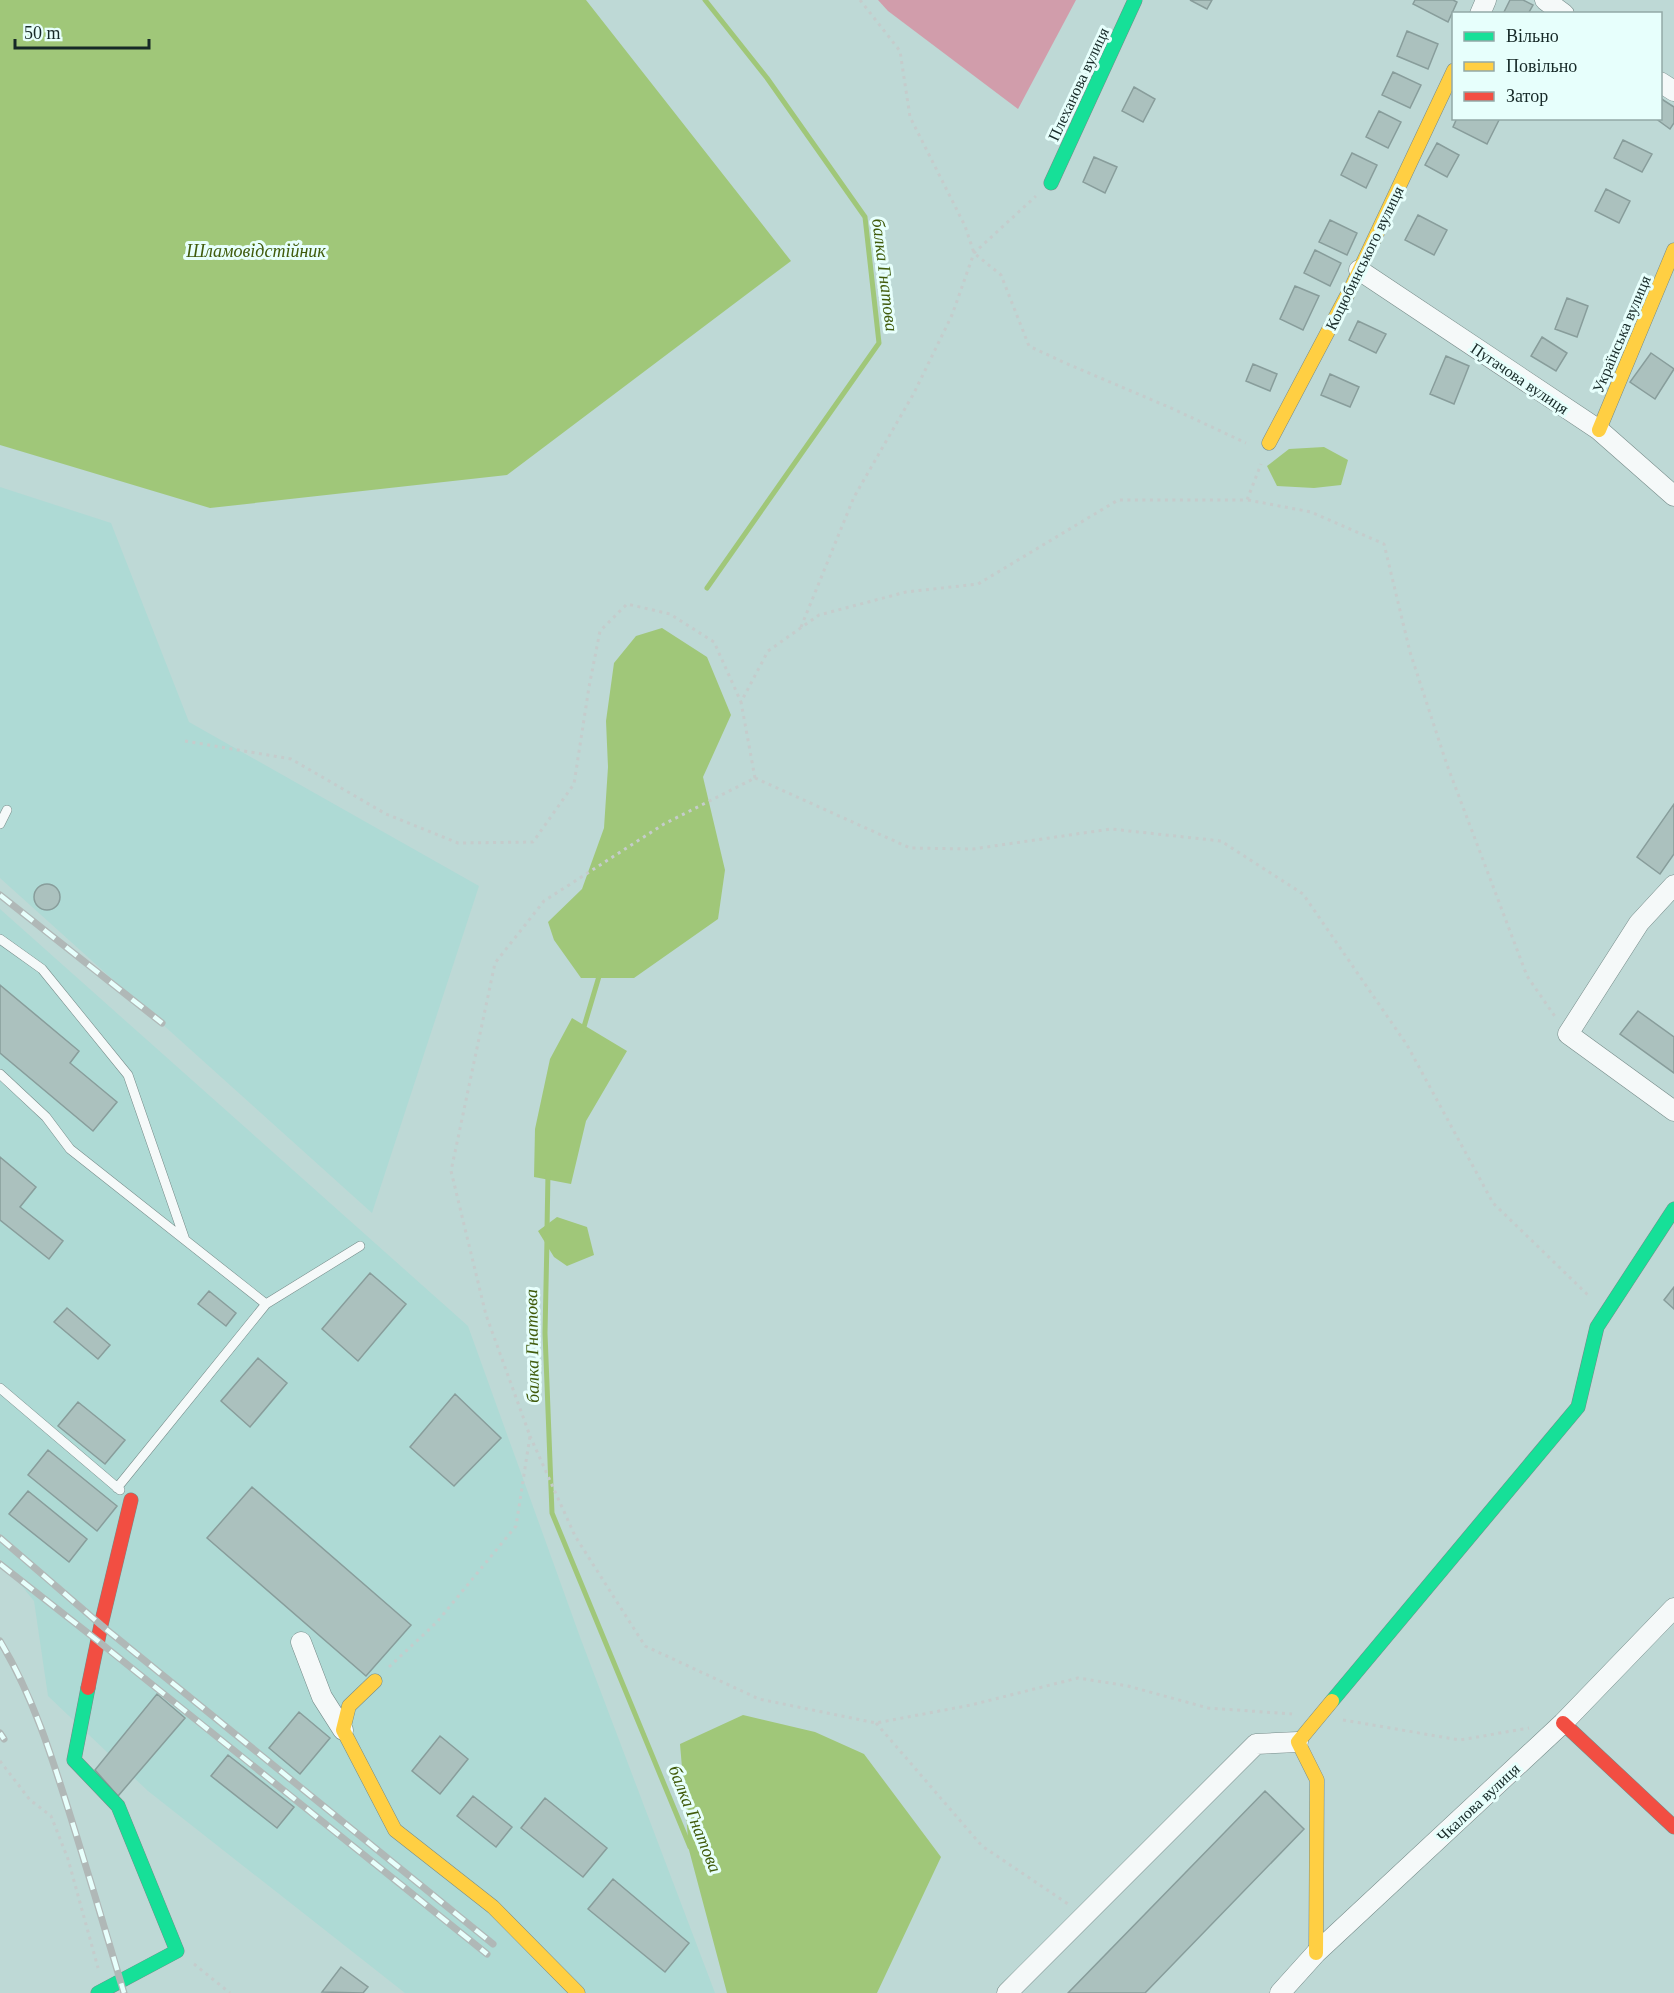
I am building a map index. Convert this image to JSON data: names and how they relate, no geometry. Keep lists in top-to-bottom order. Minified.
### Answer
{"streets":{"street":["Плеханова вулиця","Коцюбинського вулиця","Українська вулиця","Пугачова вулиця","Чкалова вулиця"]},"crossings":[["Коцюбинського вулиця","Пугачова вулиця"],["Українська вулиця","Пугачова вулиця"]],"water":["Шламовідстійник","балка Гнатова"],"legend":["Вільно","Повільно","Затор"],"scale_bar":"50 m"}
